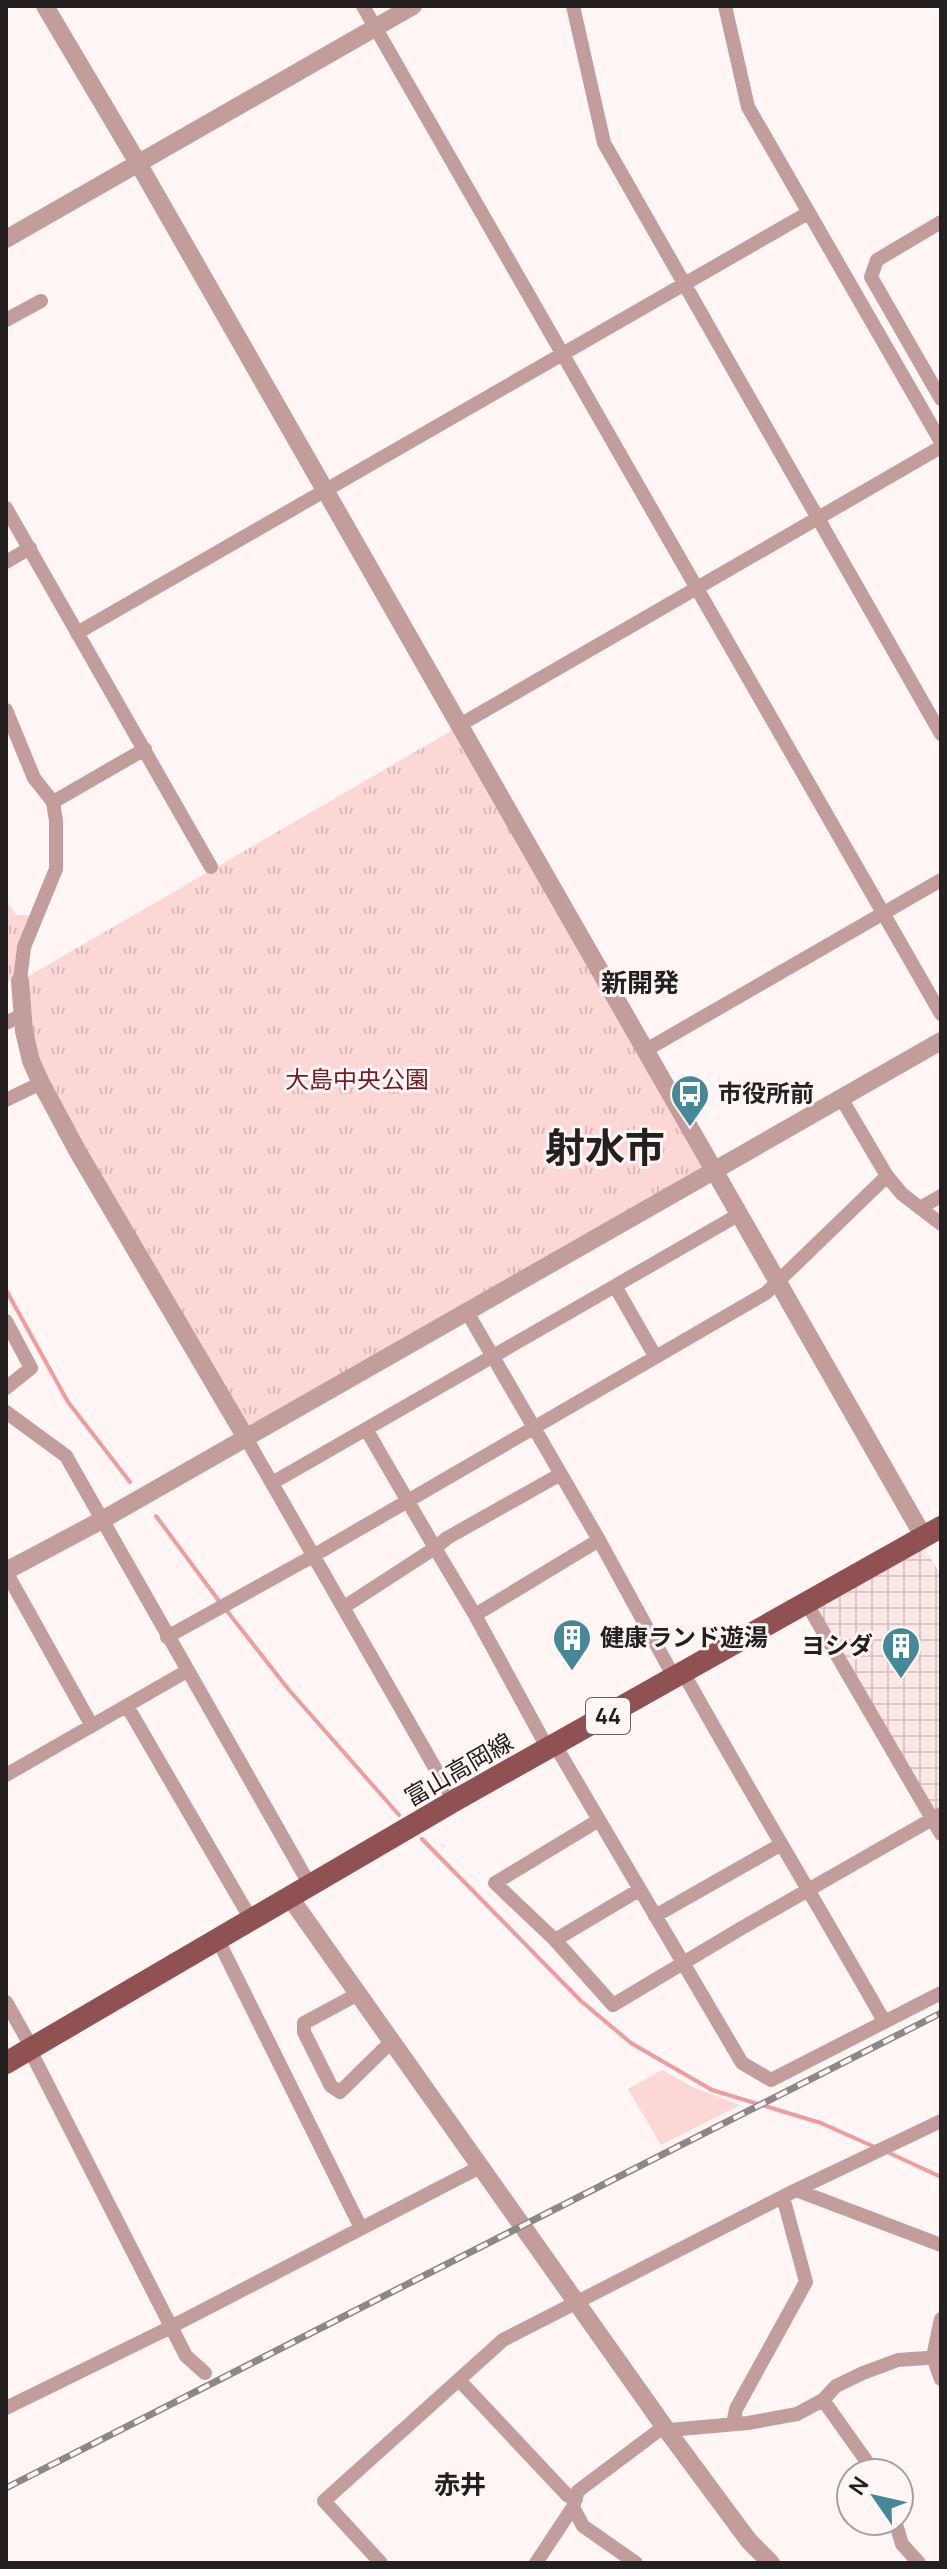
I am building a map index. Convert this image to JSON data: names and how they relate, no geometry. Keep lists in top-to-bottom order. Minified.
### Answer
{"streets":{"main road":["44","富山高岡線"]},"districts":["新開発","射水市","赤井"],"parks":["大島中央公園"],"places":{"bus stop":["市役所前"],"building":["健康ランド遊湯","ヨシダ"]},"north":"top left"}
